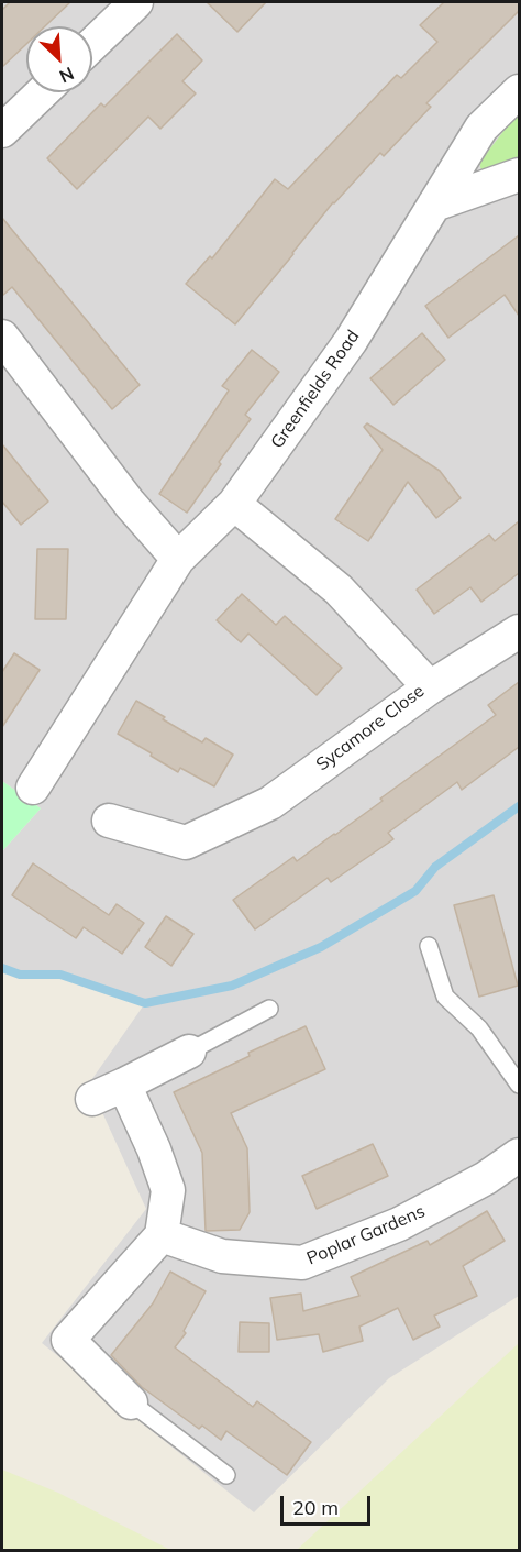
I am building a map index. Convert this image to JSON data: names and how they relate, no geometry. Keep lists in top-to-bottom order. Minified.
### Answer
{"streets":{"street":["Greenfields Road","Sycamore Close","Poplar Gardens"]},"crossings":[["Greenfields Road","Sycamore Close"]],"scale_bar":"20 m","north":"bottom right"}
